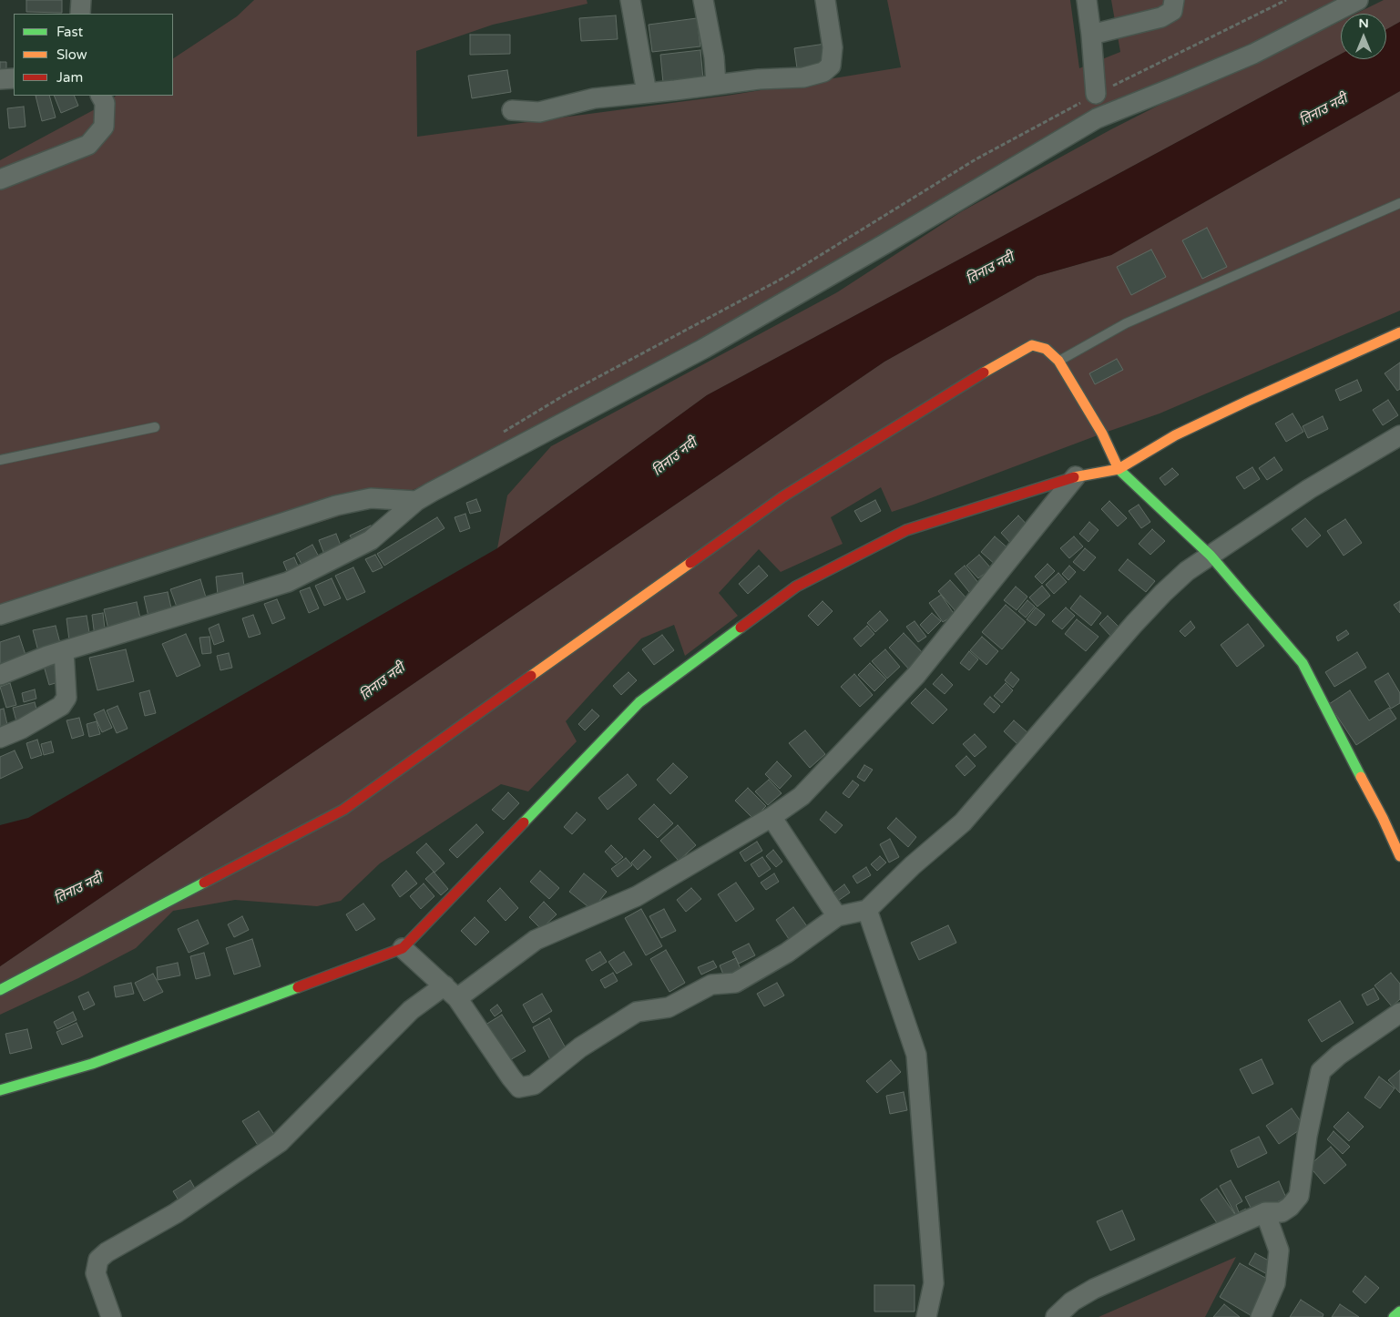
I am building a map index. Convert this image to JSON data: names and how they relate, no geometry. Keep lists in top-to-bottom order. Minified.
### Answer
{"water":["तिनाउ नदी"],"legend":["Fast","Slow","Jam"],"north":"top"}
